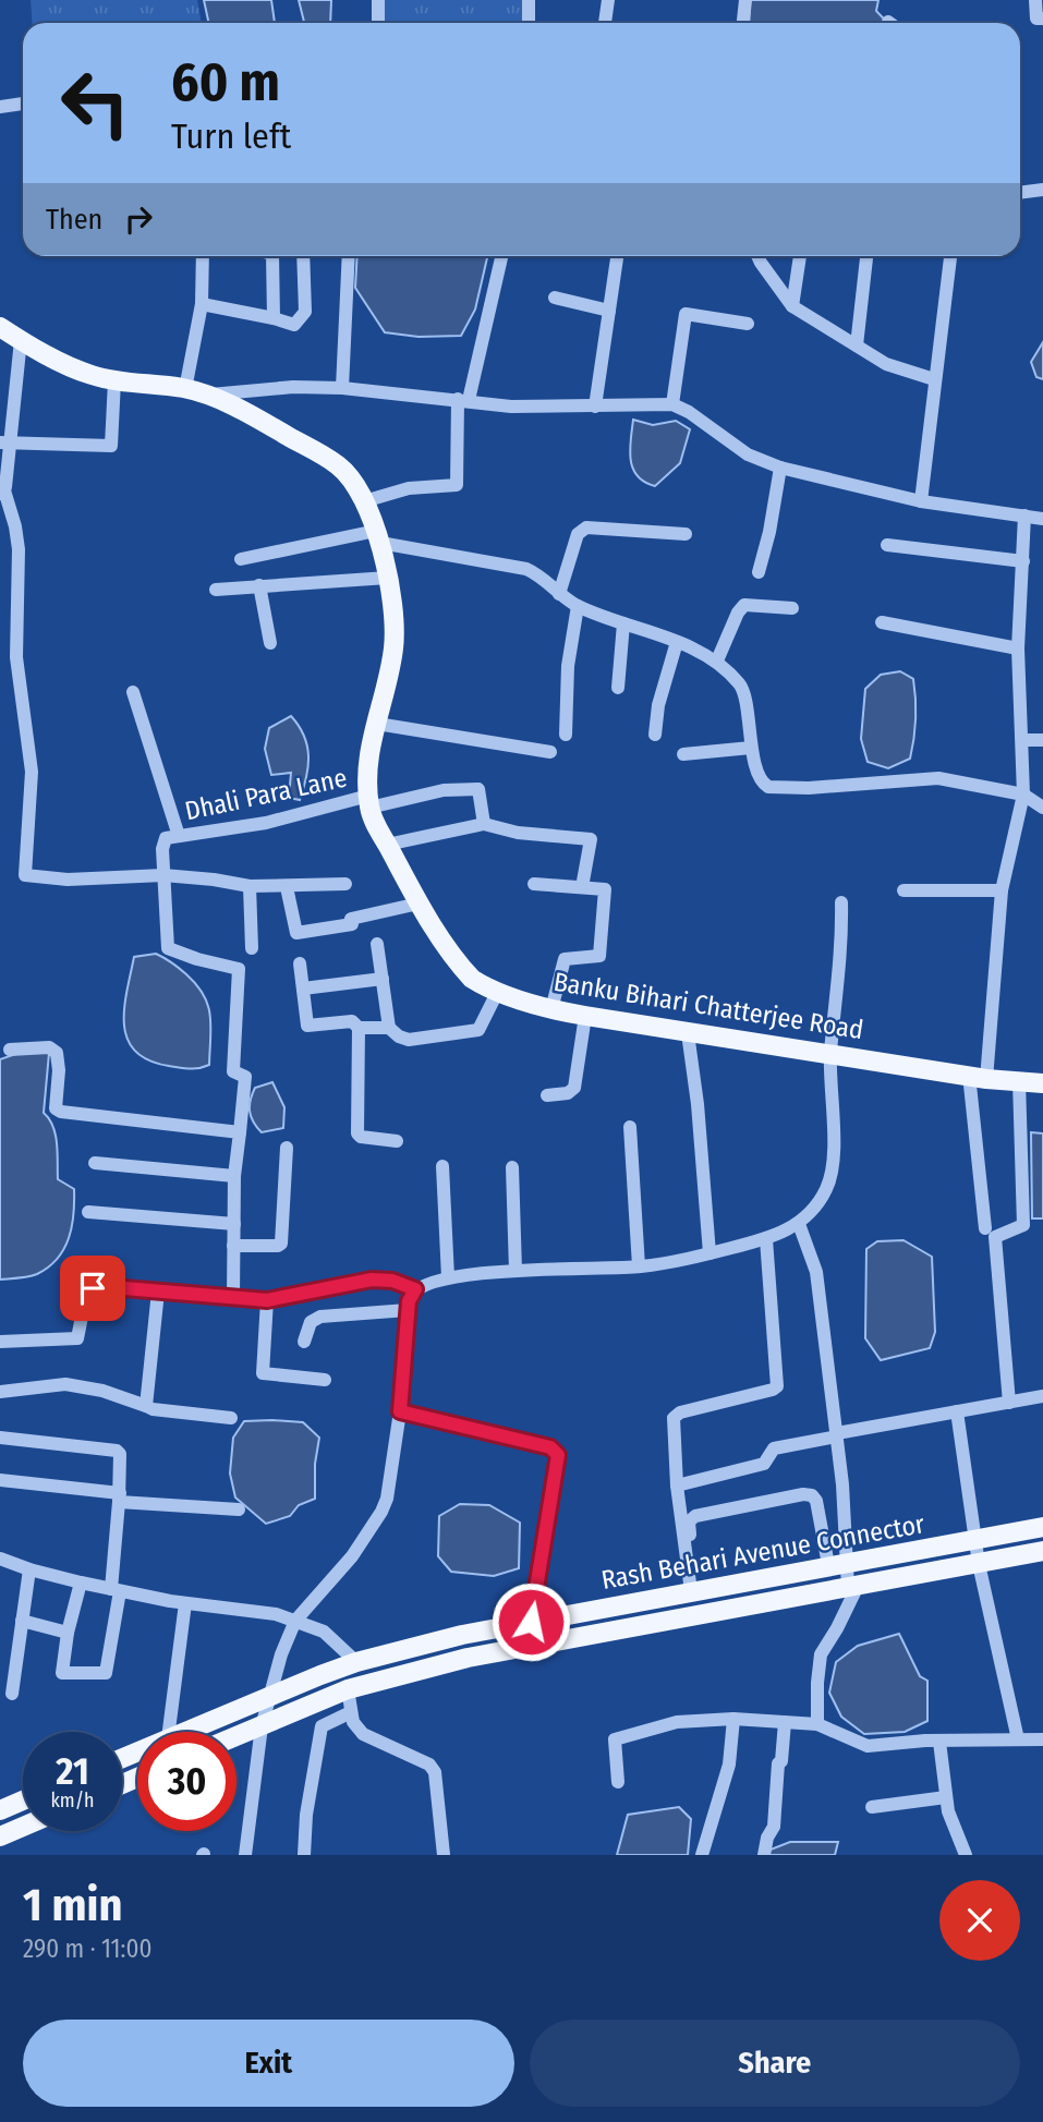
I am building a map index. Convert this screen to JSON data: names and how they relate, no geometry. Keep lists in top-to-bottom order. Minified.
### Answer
{"streets":{"main road":["Banku Bihari Chatterjee Road","Rash Behari Avenue Connector"],"street":["Dhali Para Lane"]},"crossings":[["Dhali Para Lane","Banku Bihari Chatterjee Road"]],"page":{"turn":["60 m","Turn left"],"then":"Then","speed":"21 km/h","limit":"30","heading":["1 min","290 m · 11:00"],"buttons":["Exit","Share"]}}
